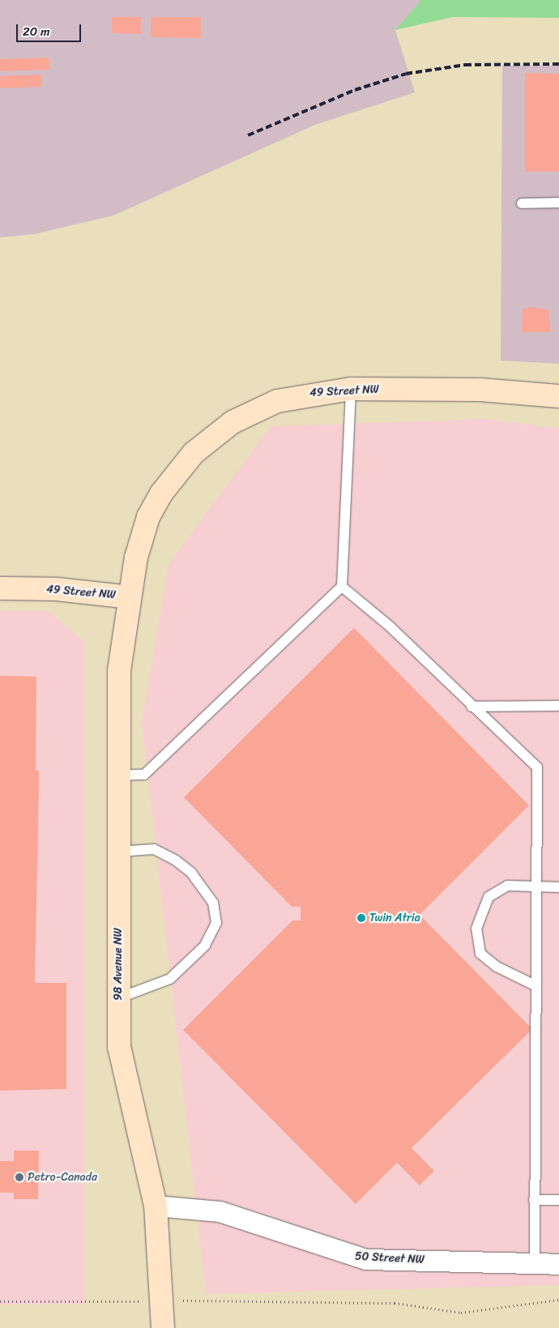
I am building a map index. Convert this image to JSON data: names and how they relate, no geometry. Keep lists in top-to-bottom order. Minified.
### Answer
{"streets":{"street":["49 Street NW","98 Avenue NW","50 Street NW"]},"crossings":[["49 Street NW","98 Avenue NW"],["98 Avenue NW","50 Street NW"]],"places":["Twin Atria","Petro-Canada"],"scale_bar":"20 m"}
